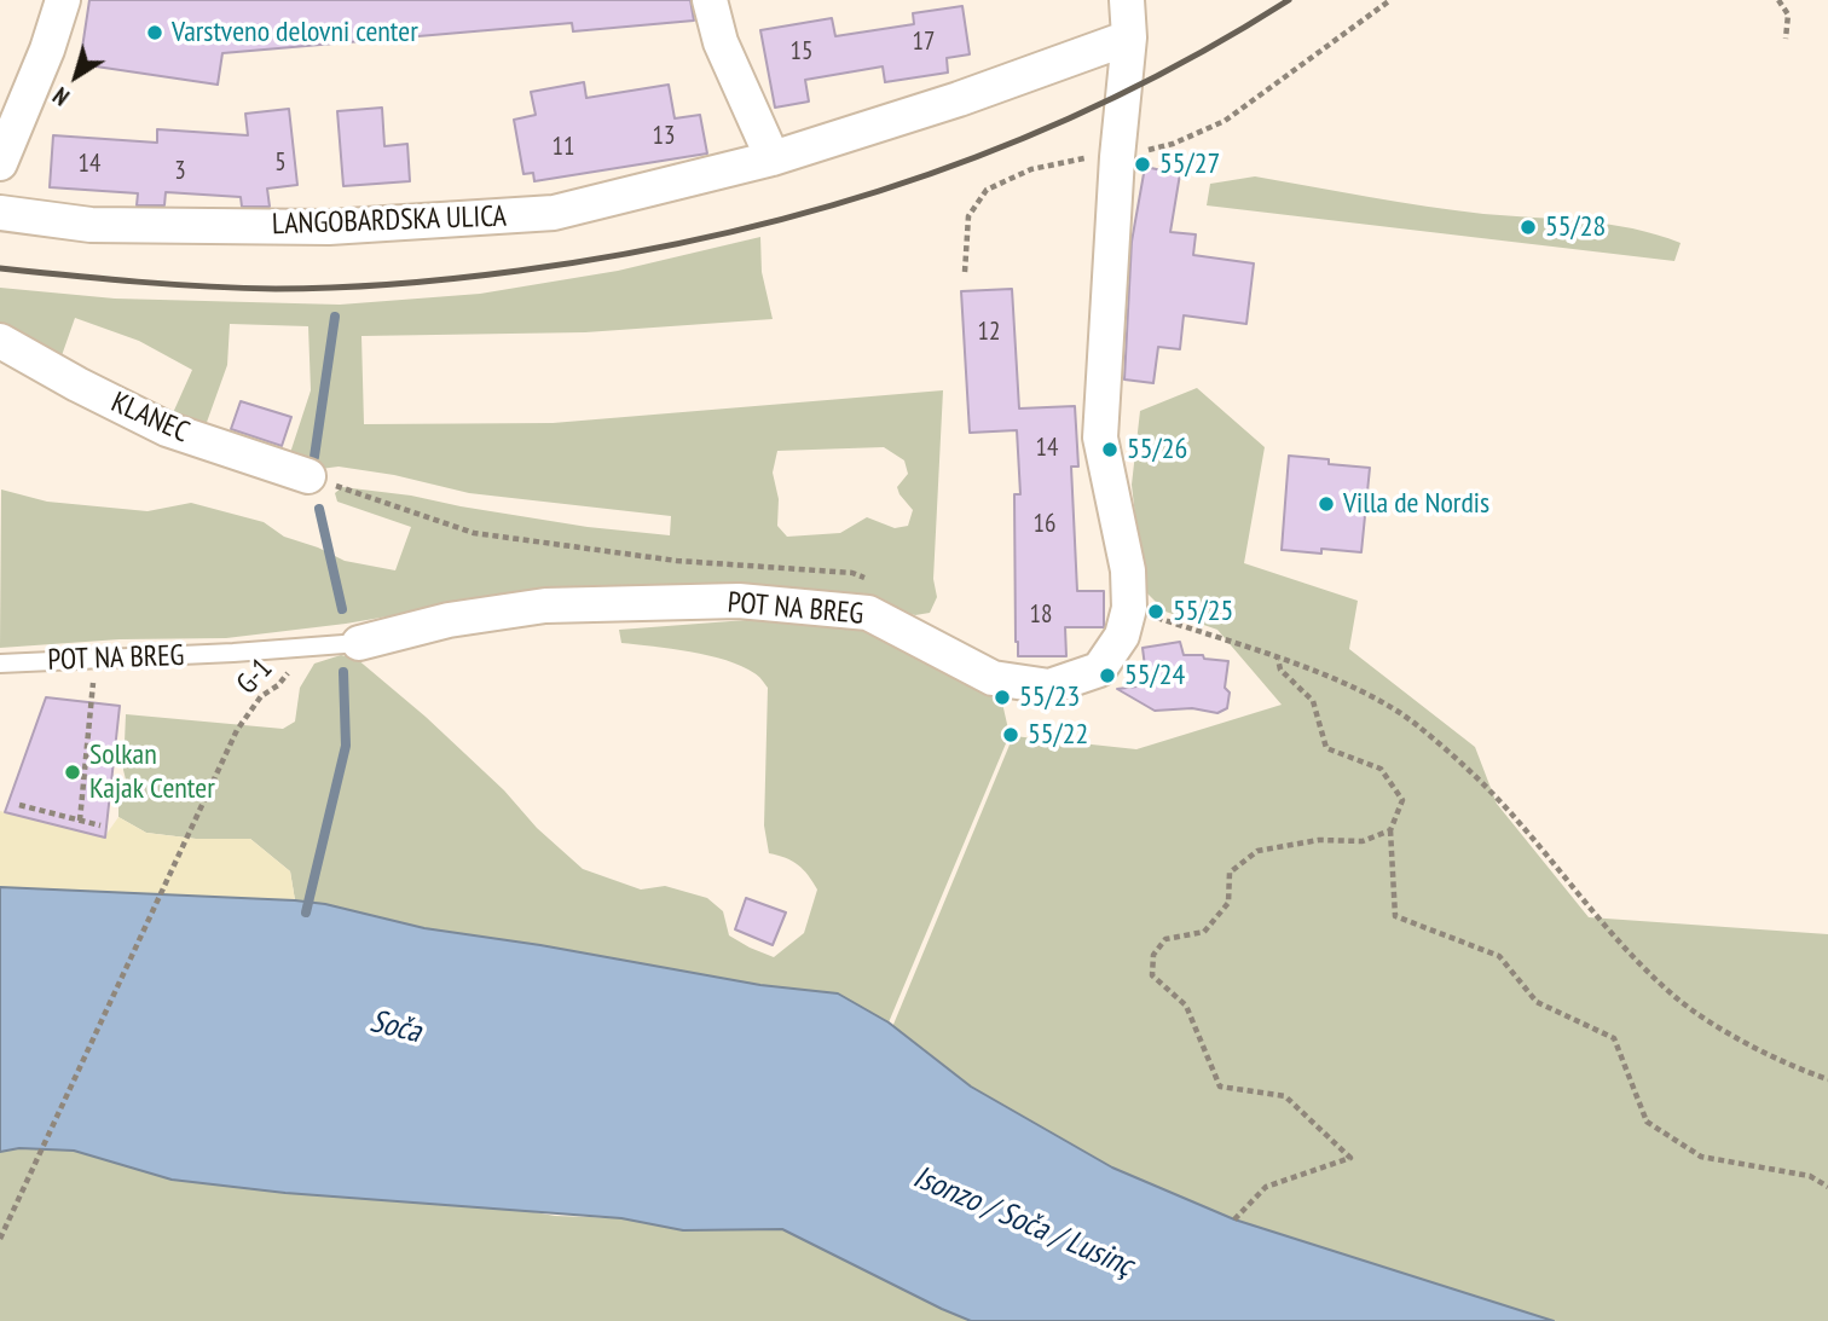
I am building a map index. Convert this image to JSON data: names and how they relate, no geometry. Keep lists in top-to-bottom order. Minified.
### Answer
{"streets":{"street":["LANGOBARDSKA ULICA","KLANEC","POT NA BREG"],"path":["G-1"]},"crossings":[["LANGOBARDSKA ULICA","POT NA BREG"],["POT NA BREG","G-1"]],"water":["Soča","Isonzo / Soča / Lusinç"],"places":["Varstveno delovni center","55/27","55/28","55/26","Villa de Nordis","55/25","55/24","55/23","55/22","Solkan Kajak Center"],"house_numbers":["17","15","13","11","5","14","3","12","14","16","18"],"north":"bottom left"}
